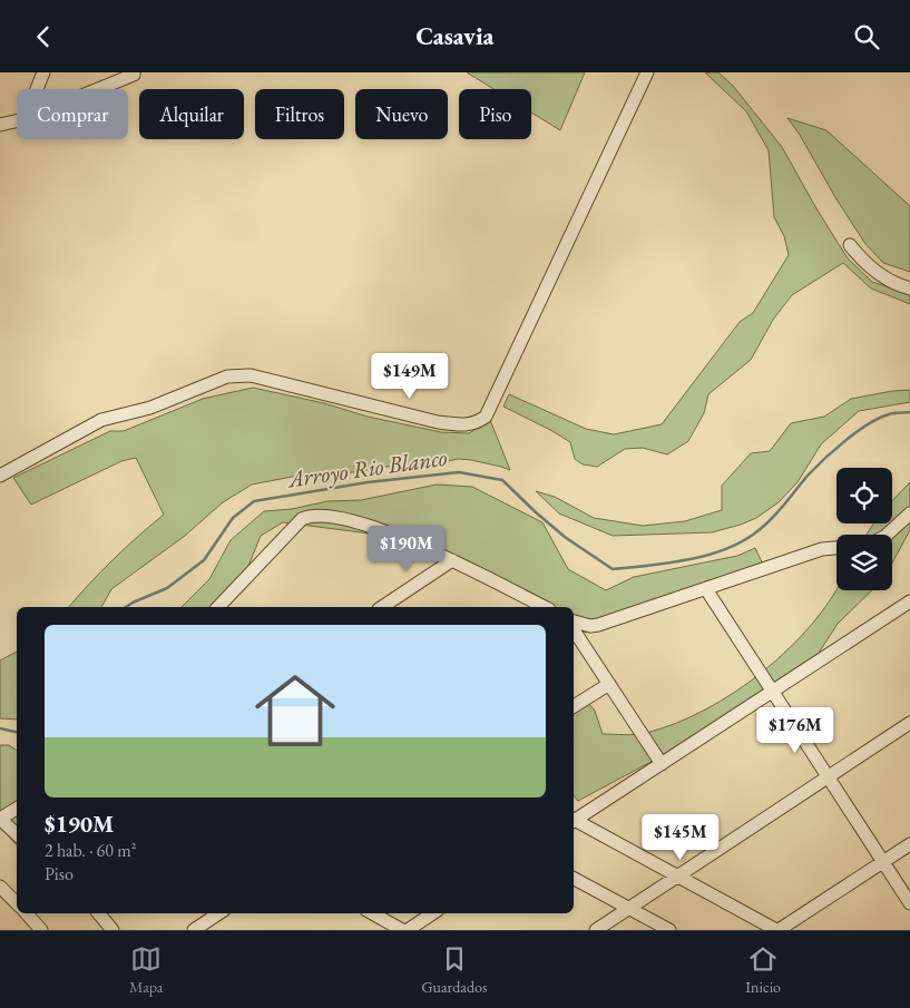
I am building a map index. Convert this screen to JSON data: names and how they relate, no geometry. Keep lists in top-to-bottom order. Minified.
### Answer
{"water":["Arroyo Rio Blanco"],"page":{"header":"Casavia","chip":["Comprar","Alquilar","Filtros","Nuevo","Piso"],"price":["$149M","$190M","$176M","$145M"],"list":[{"name":"$190M","note":"2 hab. · 60 m² · Piso"}],"tabs":["Mapa","Guardados","Inicio"]}}
